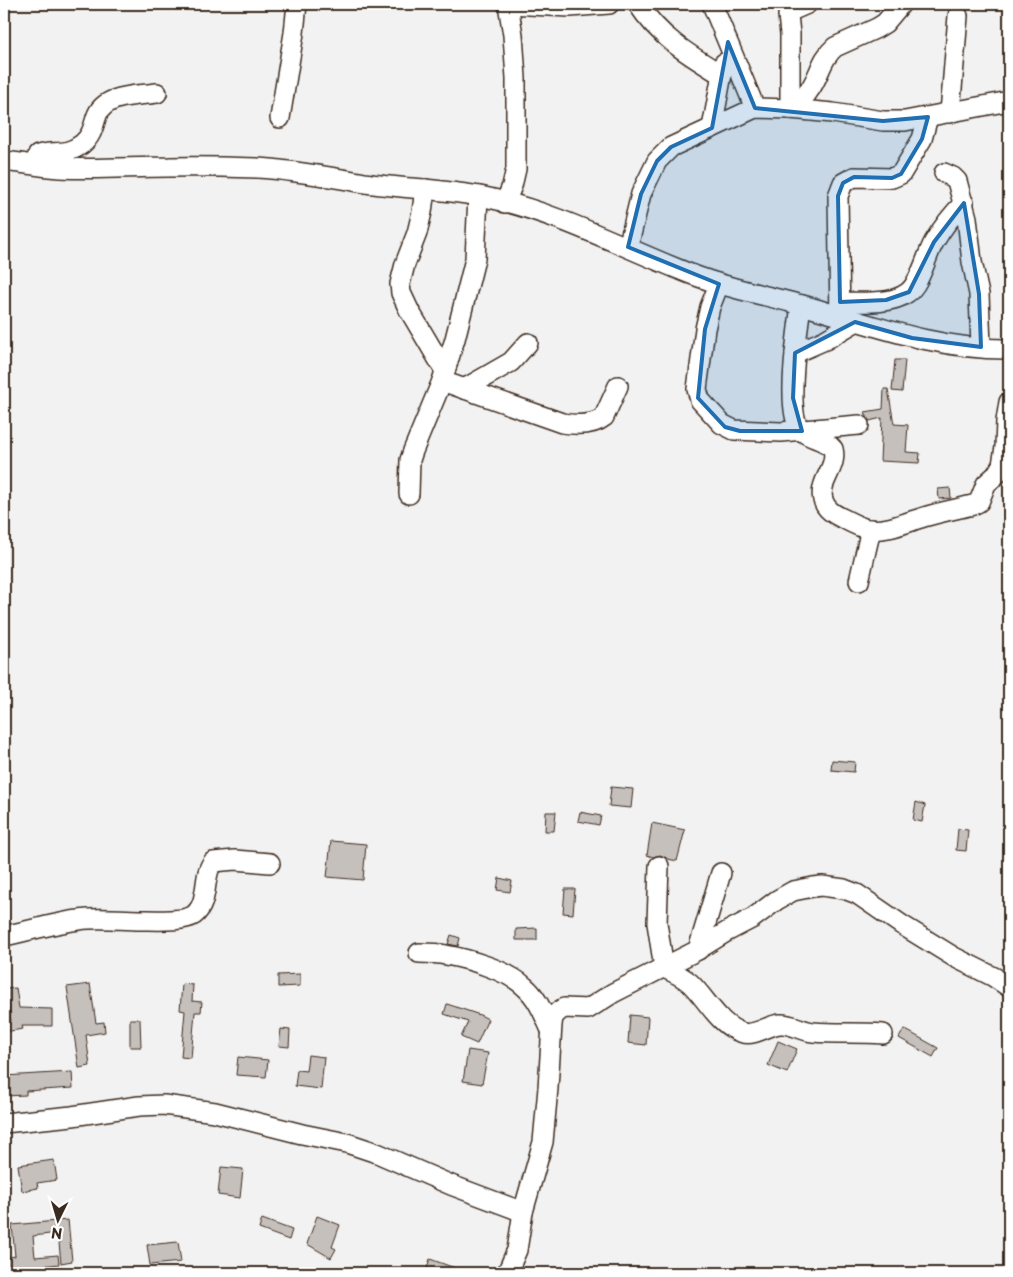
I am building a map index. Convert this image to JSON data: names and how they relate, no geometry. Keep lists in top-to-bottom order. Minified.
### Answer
{"north":"bottom"}
